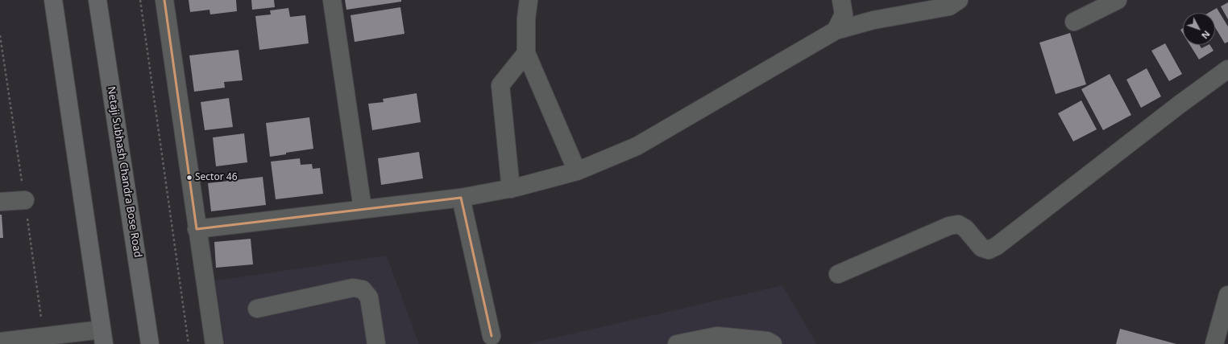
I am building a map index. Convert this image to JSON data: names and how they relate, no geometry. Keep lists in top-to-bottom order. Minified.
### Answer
{"streets":{"main road":["Netaji Subhash Chandra Bose Road"]},"places":["Sector 46"],"north":"bottom right"}
